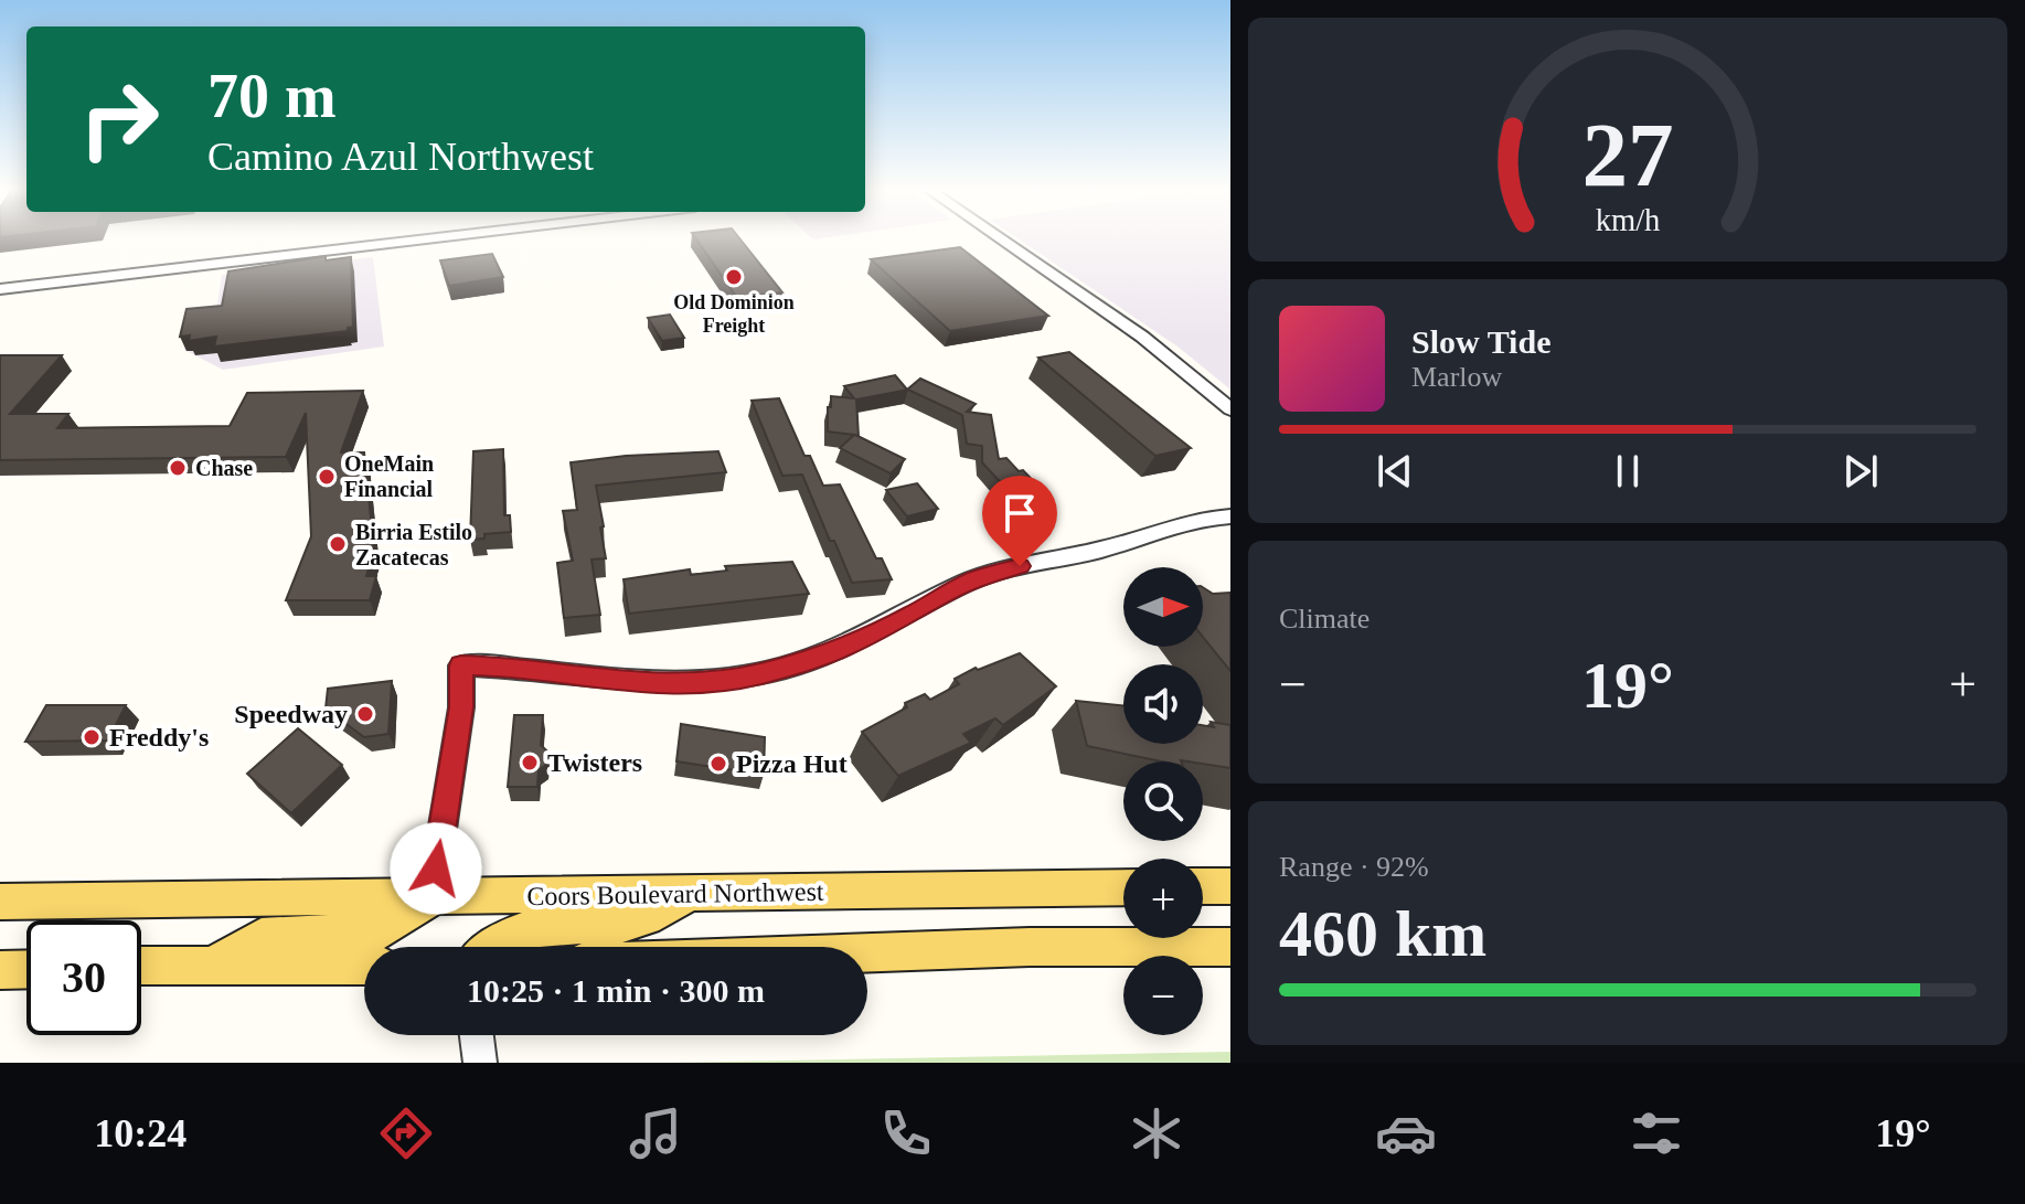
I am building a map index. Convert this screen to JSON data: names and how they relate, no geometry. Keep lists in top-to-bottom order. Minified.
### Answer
{"streets":{"main road":["Coors Boulevard Northwest"]},"places":["Old Dominion Freight","Chase","OneMain Financial","Birria Estilo Zacatecas","Speedway","Freddy's","Twisters","Pizza Hut"],"north":"right","page":{"turn":["70 m","Camino Azul Northwest"],"song":["Slow Tide","Marlow"],"tile":["Climate",["Range · 92%","460 km"]],"map_buttons":["+","−"],"heat":["−","19°","+"],"limit":"30","trip":"10:25 · 1 min · 300 m","tabs":["10:24","19°"],"gauge":["27","km/h"]}}
